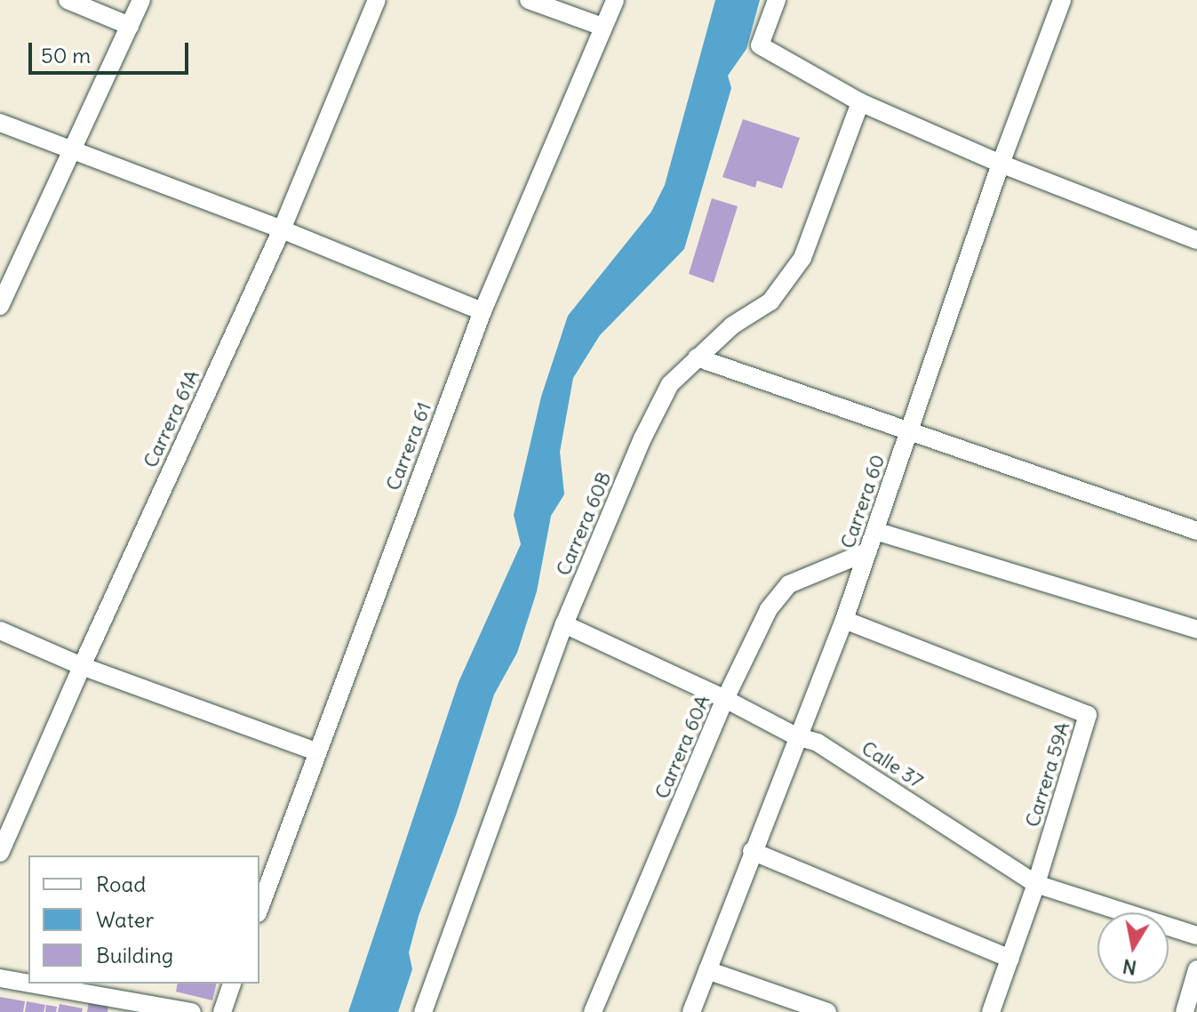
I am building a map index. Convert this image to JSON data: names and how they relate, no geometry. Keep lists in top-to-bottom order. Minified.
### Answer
{"streets":{"street":["Carrera 61A","Carrera 61","Carrera 60","Carrera 60B","Carrera 60A","Calle 37","Carrera 59A"]},"crossings":[["Carrera 60","Carrera 60A"],["Carrera 60","Calle 37"],["Carrera 60","Carrera 59A"],["Carrera 60B","Calle 37"],["Carrera 60A","Calle 37"],["Calle 37","Carrera 59A"]],"legend":["Road","Water","Building"],"scale_bar":"50 m","north":"bottom"}
